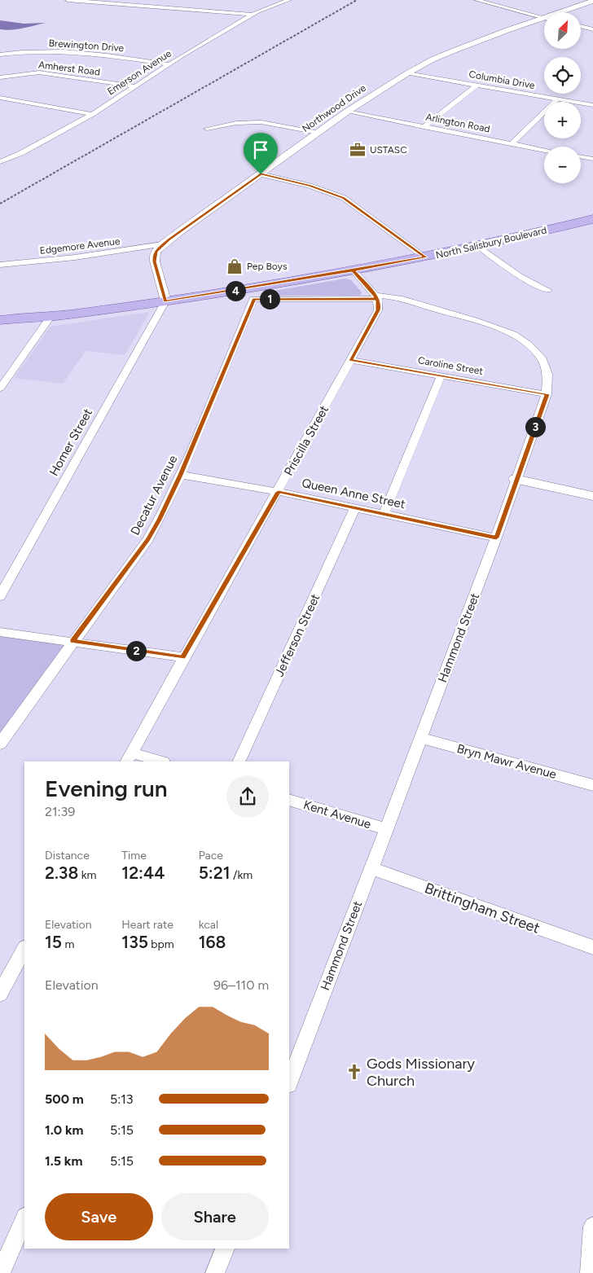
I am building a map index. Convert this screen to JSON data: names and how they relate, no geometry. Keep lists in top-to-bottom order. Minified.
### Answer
{"streets":{"main road":["North Salisbury Boulevard"],"street":["Brewington Drive","Amherst Road","Emerson Avenue","Columbia Drive","Northwood Drive","Arlington Road","Edgemore Avenue","Caroline Street","Priscilla Street","Homer Street","Queen Anne Street","Decatur Avenue","Jefferson Street","Hammond Street","Bryn Mawr Avenue","Kent Avenue","Brittingham Street"]},"crossings":[["Brewington Drive","Emerson Avenue"],["Amherst Road","Emerson Avenue"],["Columbia Drive","Northwood Drive"],["Northwood Drive","Arlington Road"],["Northwood Drive","Edgemore Avenue"],["North Salisbury Boulevard","Homer Street"],["Caroline Street","Priscilla Street"],["Caroline Street","Hammond Street"],["Priscilla Street","Queen Anne Street"],["Priscilla Street","Hammond Street"],["Queen Anne Street","Decatur Avenue"],["Queen Anne Street","Jefferson Street"],["Queen Anne Street","Hammond Street"],["Decatur Avenue","Hammond Street"],["Hammond Street","Bryn Mawr Avenue"],["Hammond Street","Kent Avenue"],["Hammond Street","Brittingham Street"]],"places":{"office":["USTASC"],"shop":["Pep Boys"],"church":["Gods Missionary Church"]},"north":"top right","page":{"map_buttons":["+","−"],"pins":["4","1","3","2"],"heading":["Evening run","21:39"],"stats":[["Distance","2.38 km"],["Time","12:44"],["Pace","5:21 /km"],["Elevation","15 m"],["Heart rate","135 bpm"],["kcal","168"]],"chart":["Elevation","96–110 m"],"list":[{"name":"500 m","note":"5:13"},{"name":"1.0 km","note":"5:15"},{"name":"1.5 km","note":"5:15"}],"buttons":["Save","Share"]}}
